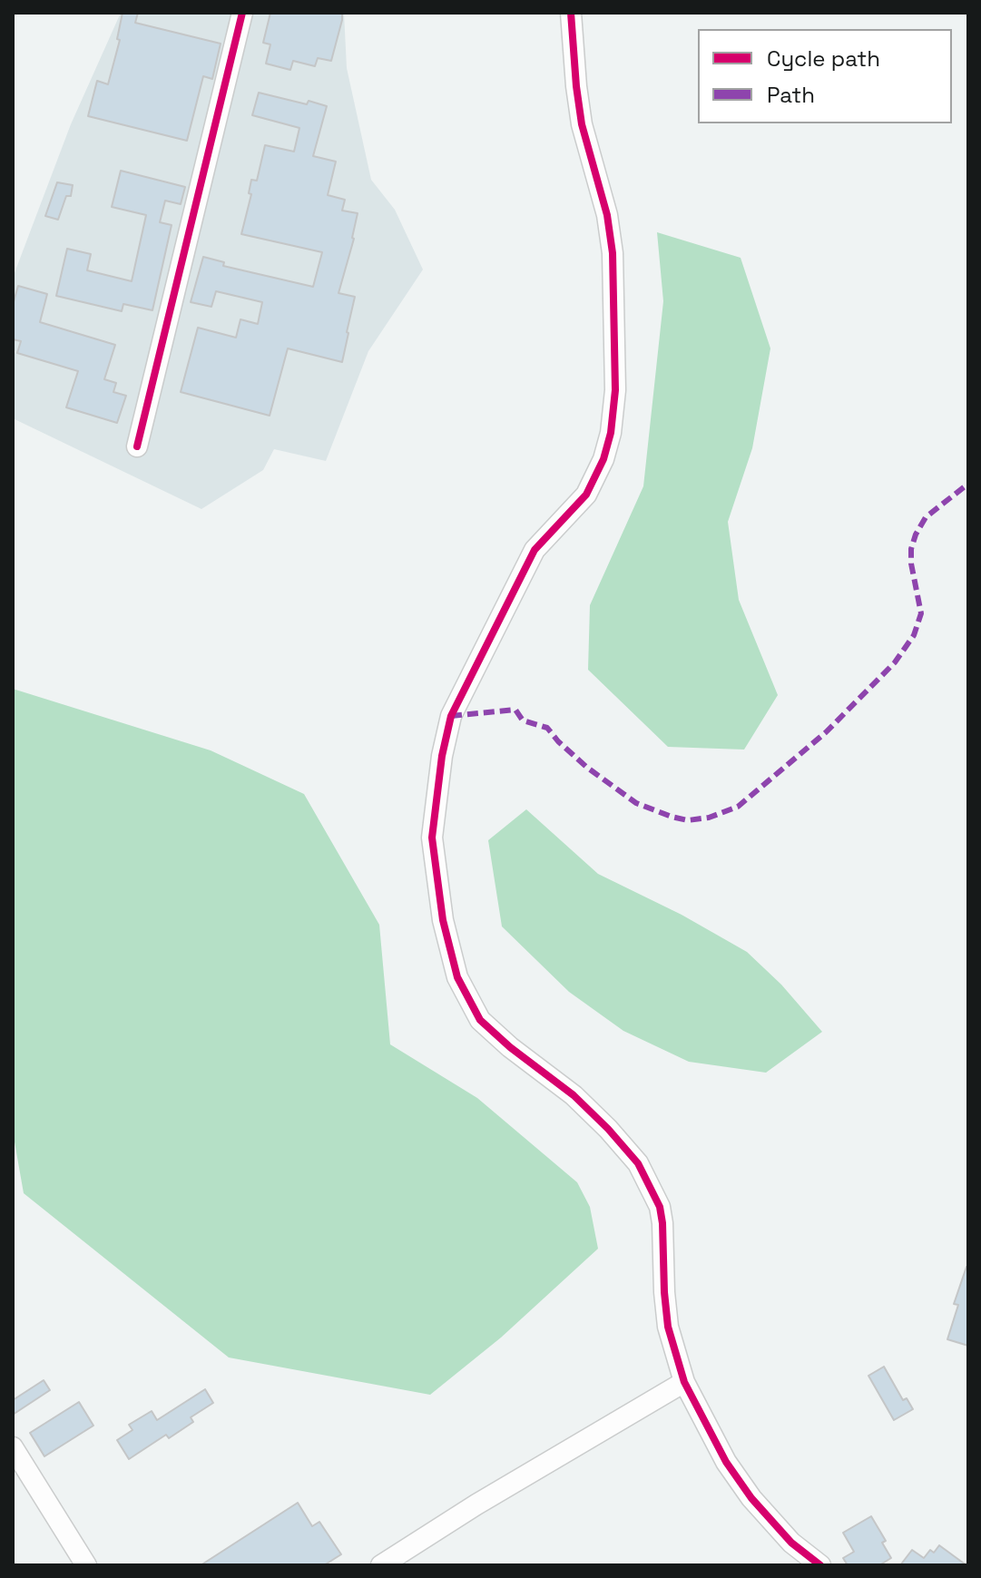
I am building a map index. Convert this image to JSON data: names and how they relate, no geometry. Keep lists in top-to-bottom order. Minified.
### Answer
{"legend":["Cycle path","Path"]}
